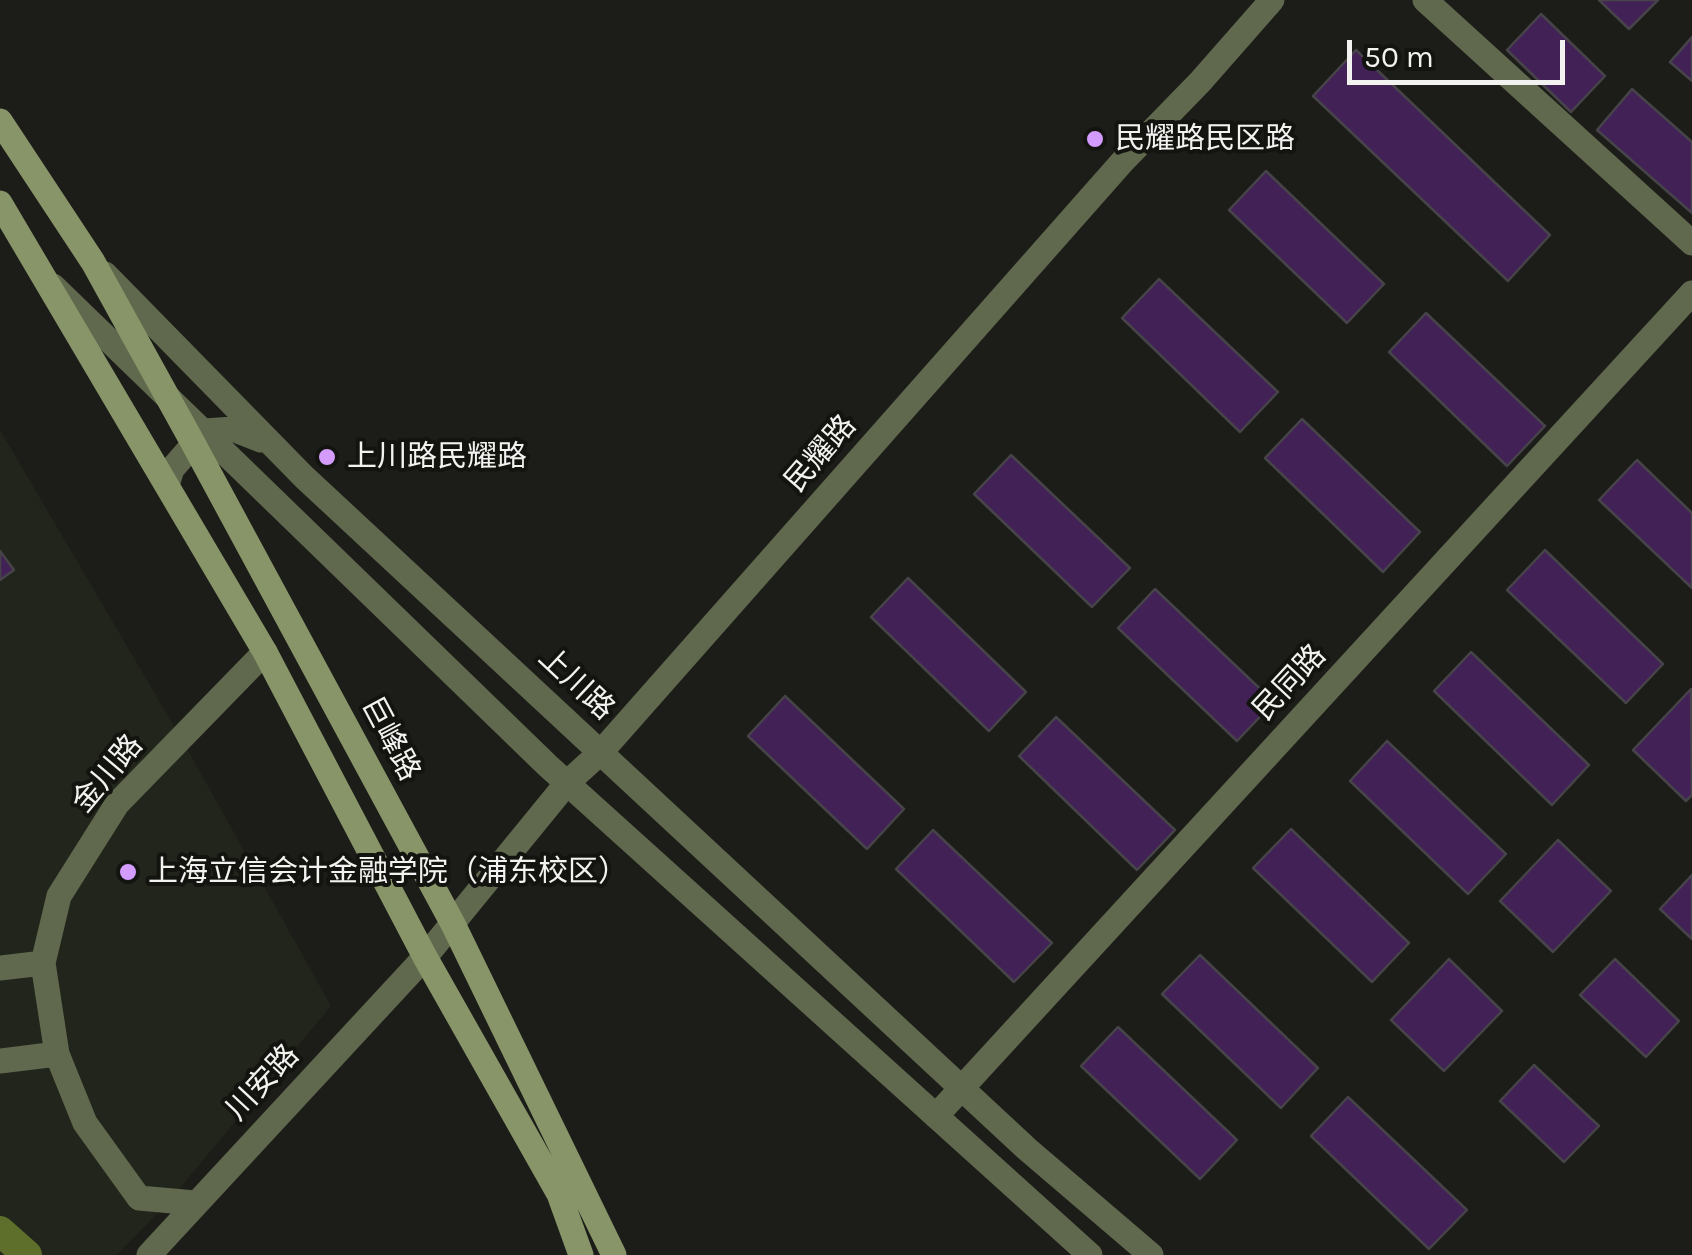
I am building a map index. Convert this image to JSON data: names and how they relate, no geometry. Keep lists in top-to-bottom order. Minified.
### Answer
{"streets":{"main road":["上川路","巨峰路"],"street":["民耀路","民同路","金川路","川安路"]},"crossings":[["民耀路","上川路"],["民耀路","巨峰路"],["民耀路","川安路"],["民同路","上川路"],["上川路","巨峰路"],["金川路","川安路"]],"places":["民耀路民区路","上川路民耀路","上海立信会计金融学院（浦东校区）"],"scale_bar":"50 m"}
